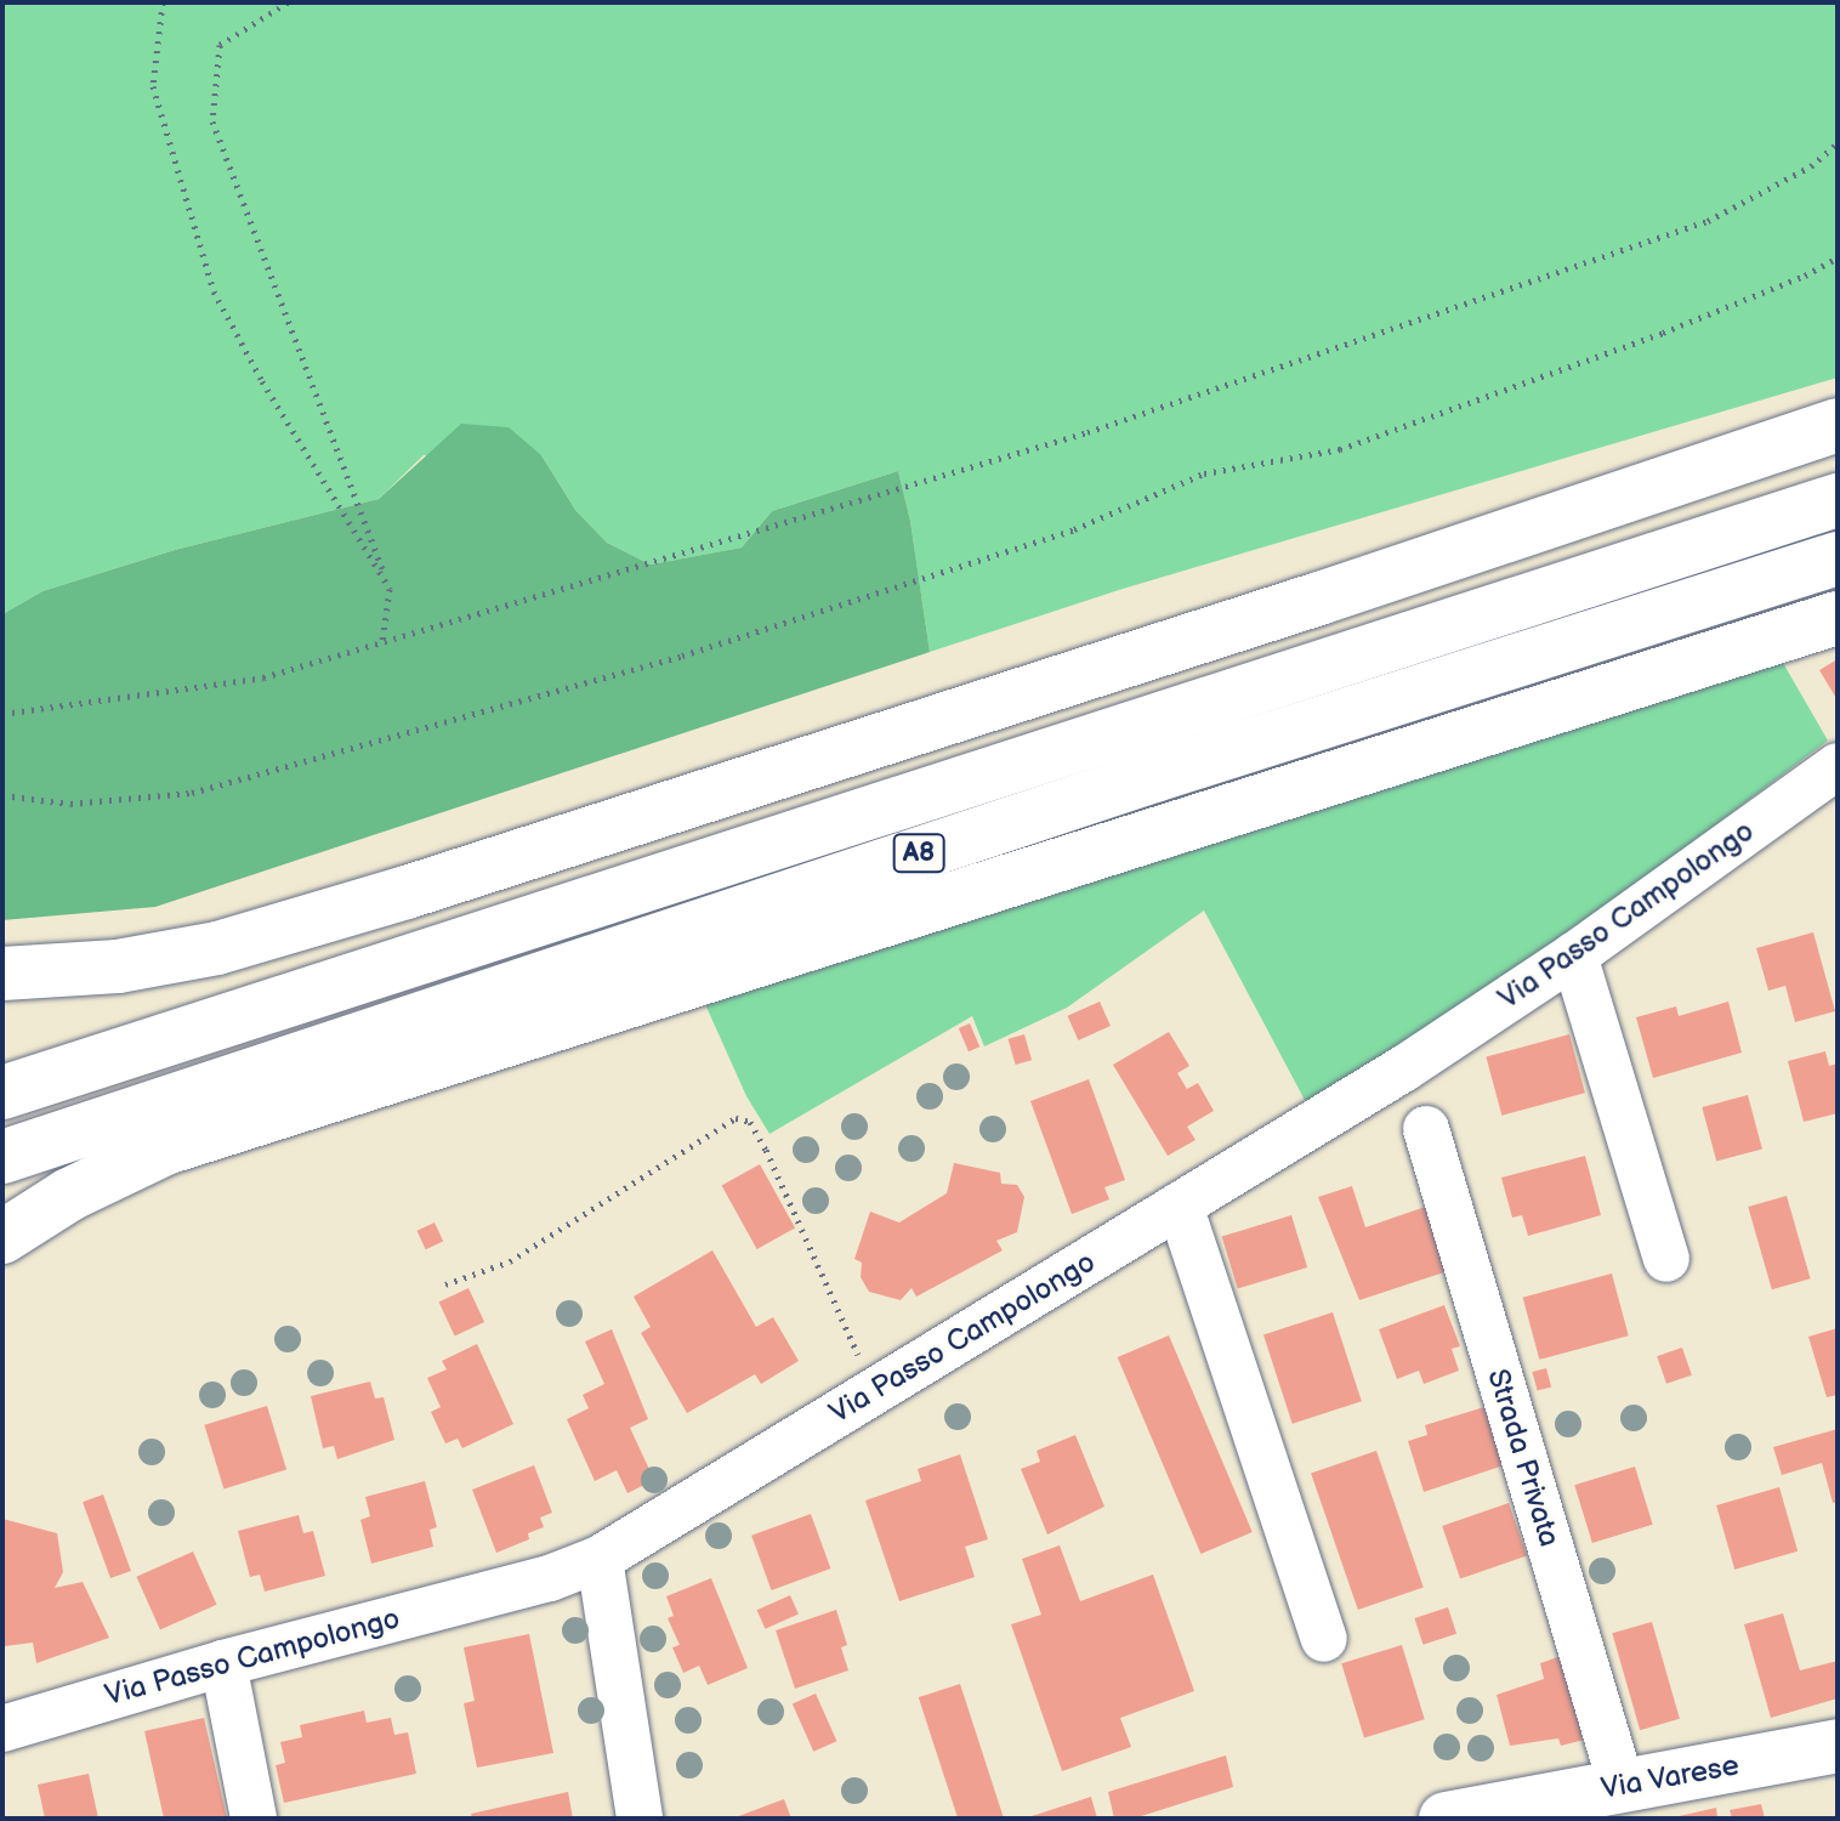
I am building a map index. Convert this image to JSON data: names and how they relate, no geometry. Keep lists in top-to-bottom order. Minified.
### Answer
{"streets":{"main road":["A8","Via Varese"],"street":["Via Passo Campolongo","Strada Privata"]},"crossings":[["Strada Privata","Via Varese"]]}
